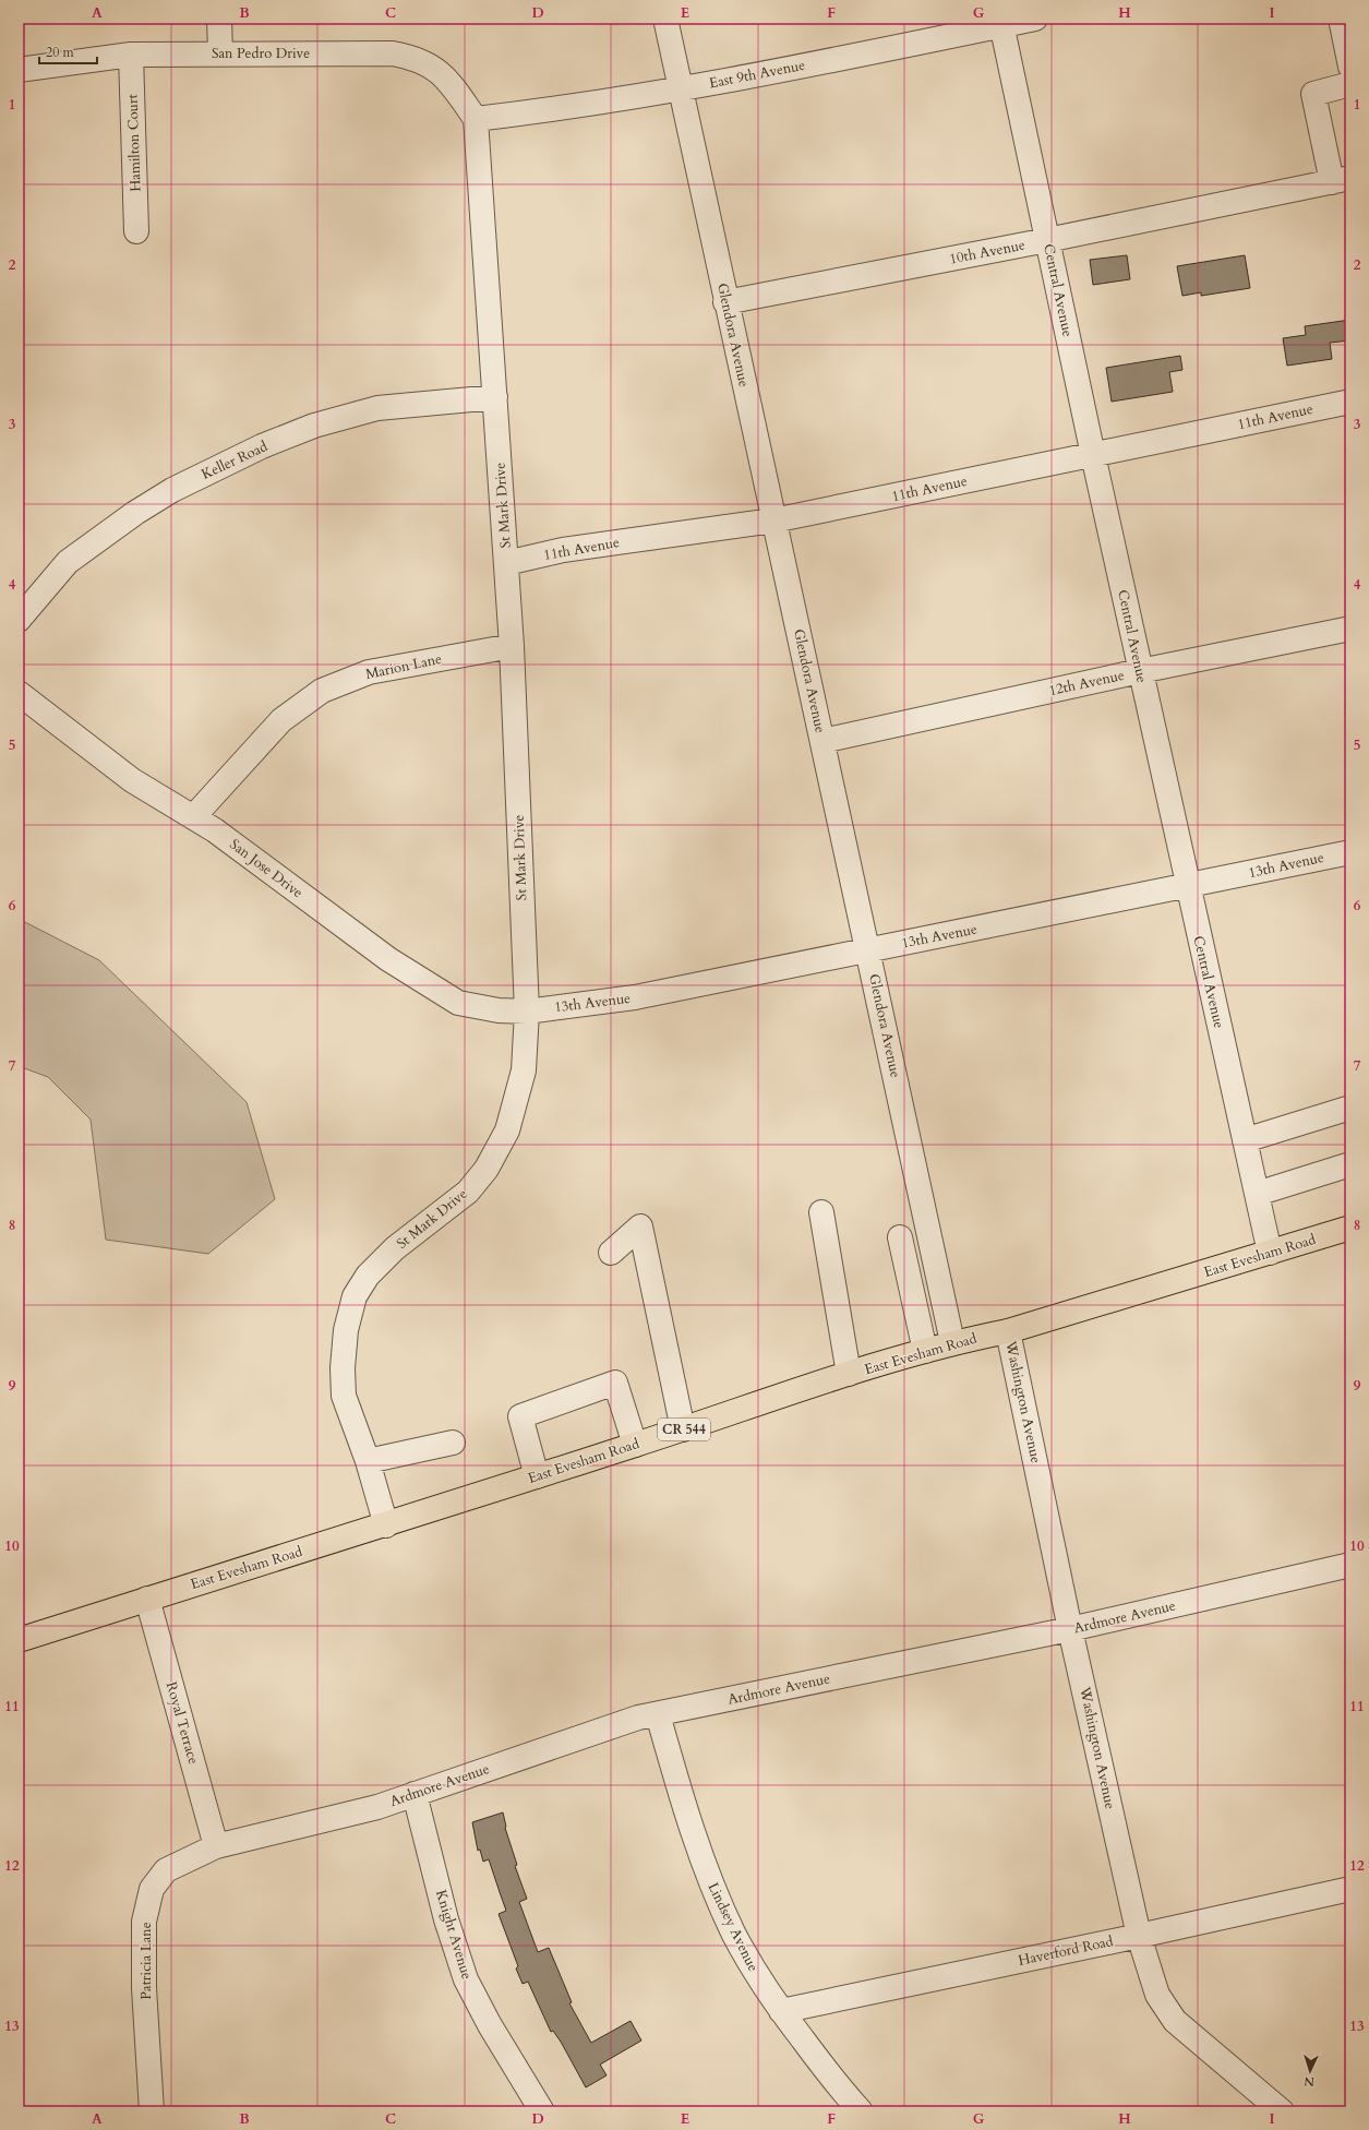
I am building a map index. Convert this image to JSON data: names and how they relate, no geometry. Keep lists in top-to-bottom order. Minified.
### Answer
{"streets":{"main road":["East Evesham Road","CR 544"],"street":["San Pedro Drive","East 9th Avenue","Hamilton Court","10th Avenue","Central Avenue","Glendora Avenue","11th Avenue","Keller Road","St Mark Drive","Marion Lane","12th Avenue","13th Avenue","San Jose Drive","Washington Avenue","Ardmore Avenue","Royal Terrace","Lindsey Avenue","Knight Avenue","Haverford Road","Patricia Lane"]},"crossings":[["San Pedro Drive","East 9th Avenue"],["San Pedro Drive","Hamilton Court"],["San Pedro Drive","St Mark Drive"],["East 9th Avenue","Central Avenue"],["East 9th Avenue","Glendora Avenue"],["East 9th Avenue","St Mark Drive"],["10th Avenue","Central Avenue"],["10th Avenue","Glendora Avenue"],["Central Avenue","11th Avenue"],["Central Avenue","12th Avenue"],["Central Avenue","13th Avenue"],["Central Avenue","East Evesham Road"],["Glendora Avenue","11th Avenue"],["Glendora Avenue","12th Avenue"],["Glendora Avenue","13th Avenue"],["Glendora Avenue","East Evesham Road"],["11th Avenue","St Mark Drive"],["Keller Road","St Mark Drive"],["St Mark Drive","Marion Lane"],["St Mark Drive","13th Avenue"],["St Mark Drive","San Jose Drive"],["St Mark Drive","East Evesham Road"],["Marion Lane","San Jose Drive"],["13th Avenue","San Jose Drive"],["East Evesham Road","Washington Avenue"],["East Evesham Road","Royal Terrace"],["Washington Avenue","Ardmore Avenue"],["Washington Avenue","Haverford Road"],["Ardmore Avenue","Royal Terrace"],["Ardmore Avenue","Lindsey Avenue"],["Ardmore Avenue","Knight Avenue"],["Ardmore Avenue","Patricia Lane"],["Royal Terrace","Patricia Lane"],["Lindsey Avenue","Haverford Road"]],"scale_bar":"20 m","north":"bottom","grid":{"columns":["A","B","C","D","E","F","G","H","I"],"rows":["1","2","3","4","5","6","7","8","9","10","11","12","13"]}}
